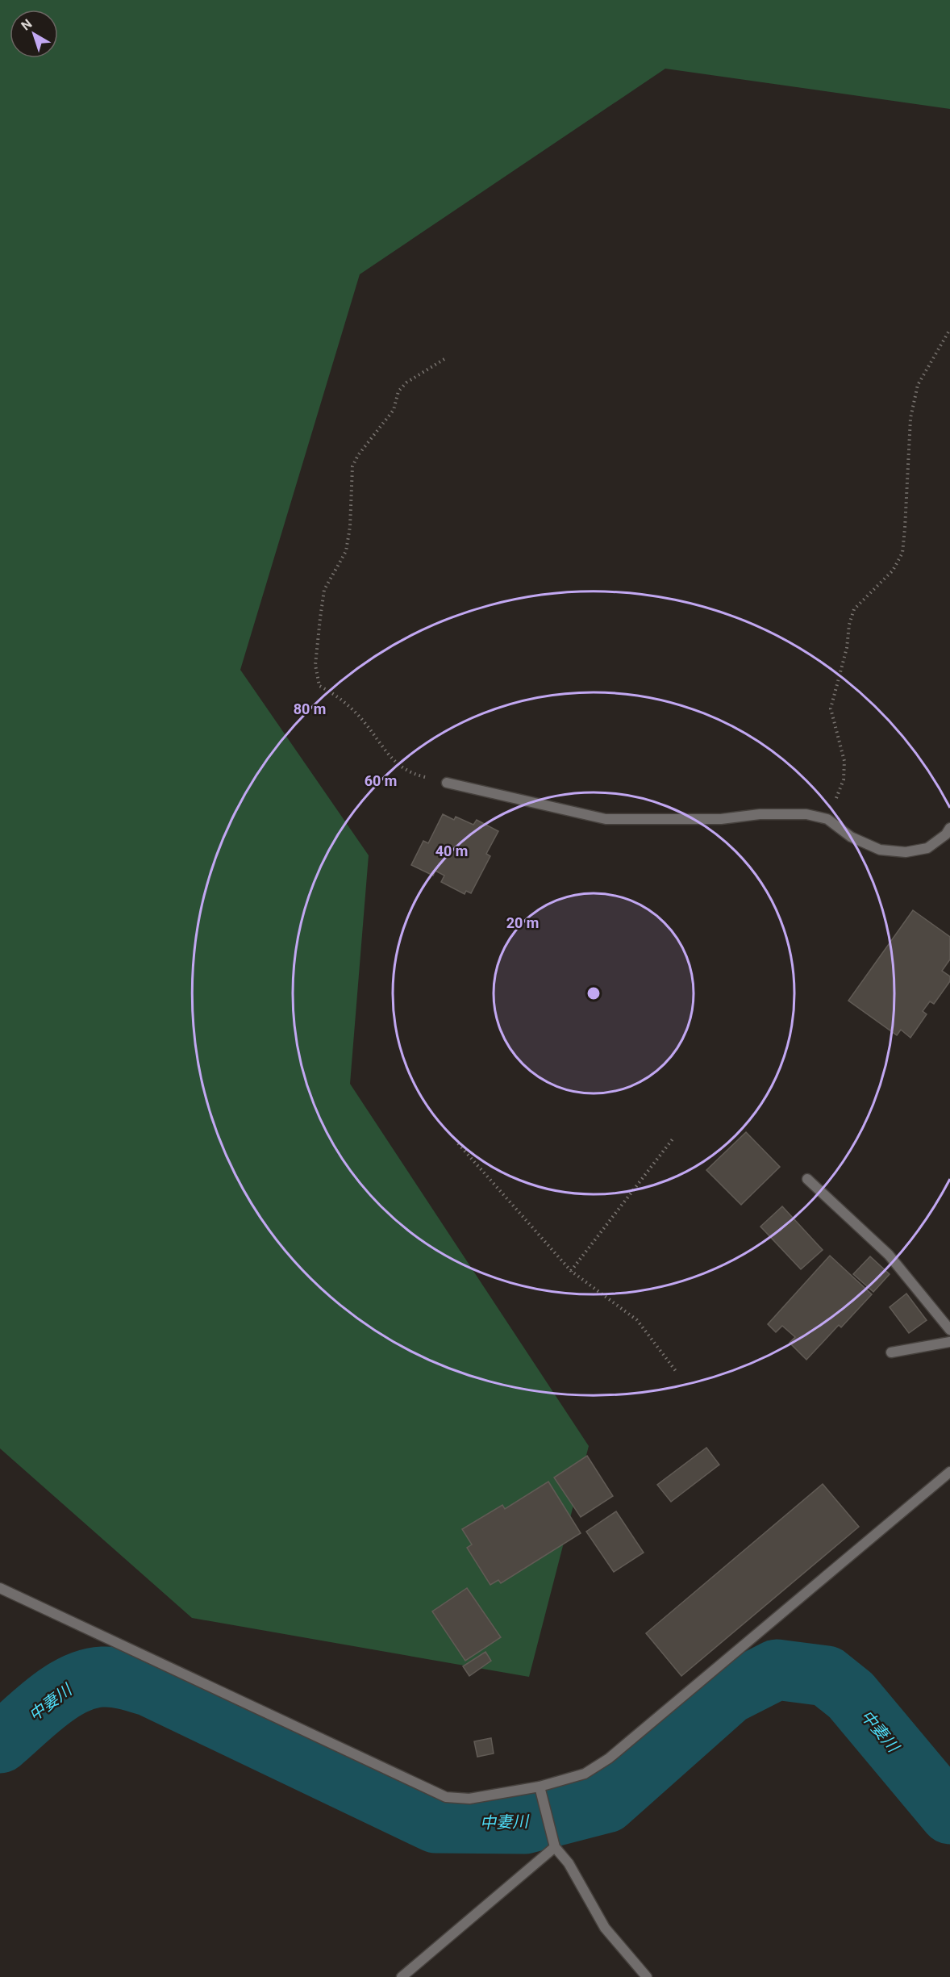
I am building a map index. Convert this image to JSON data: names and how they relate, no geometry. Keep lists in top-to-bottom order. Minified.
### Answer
{"water":["中妻川"],"north":"top left","rings":["80 m","60 m","40 m","20 m"]}
